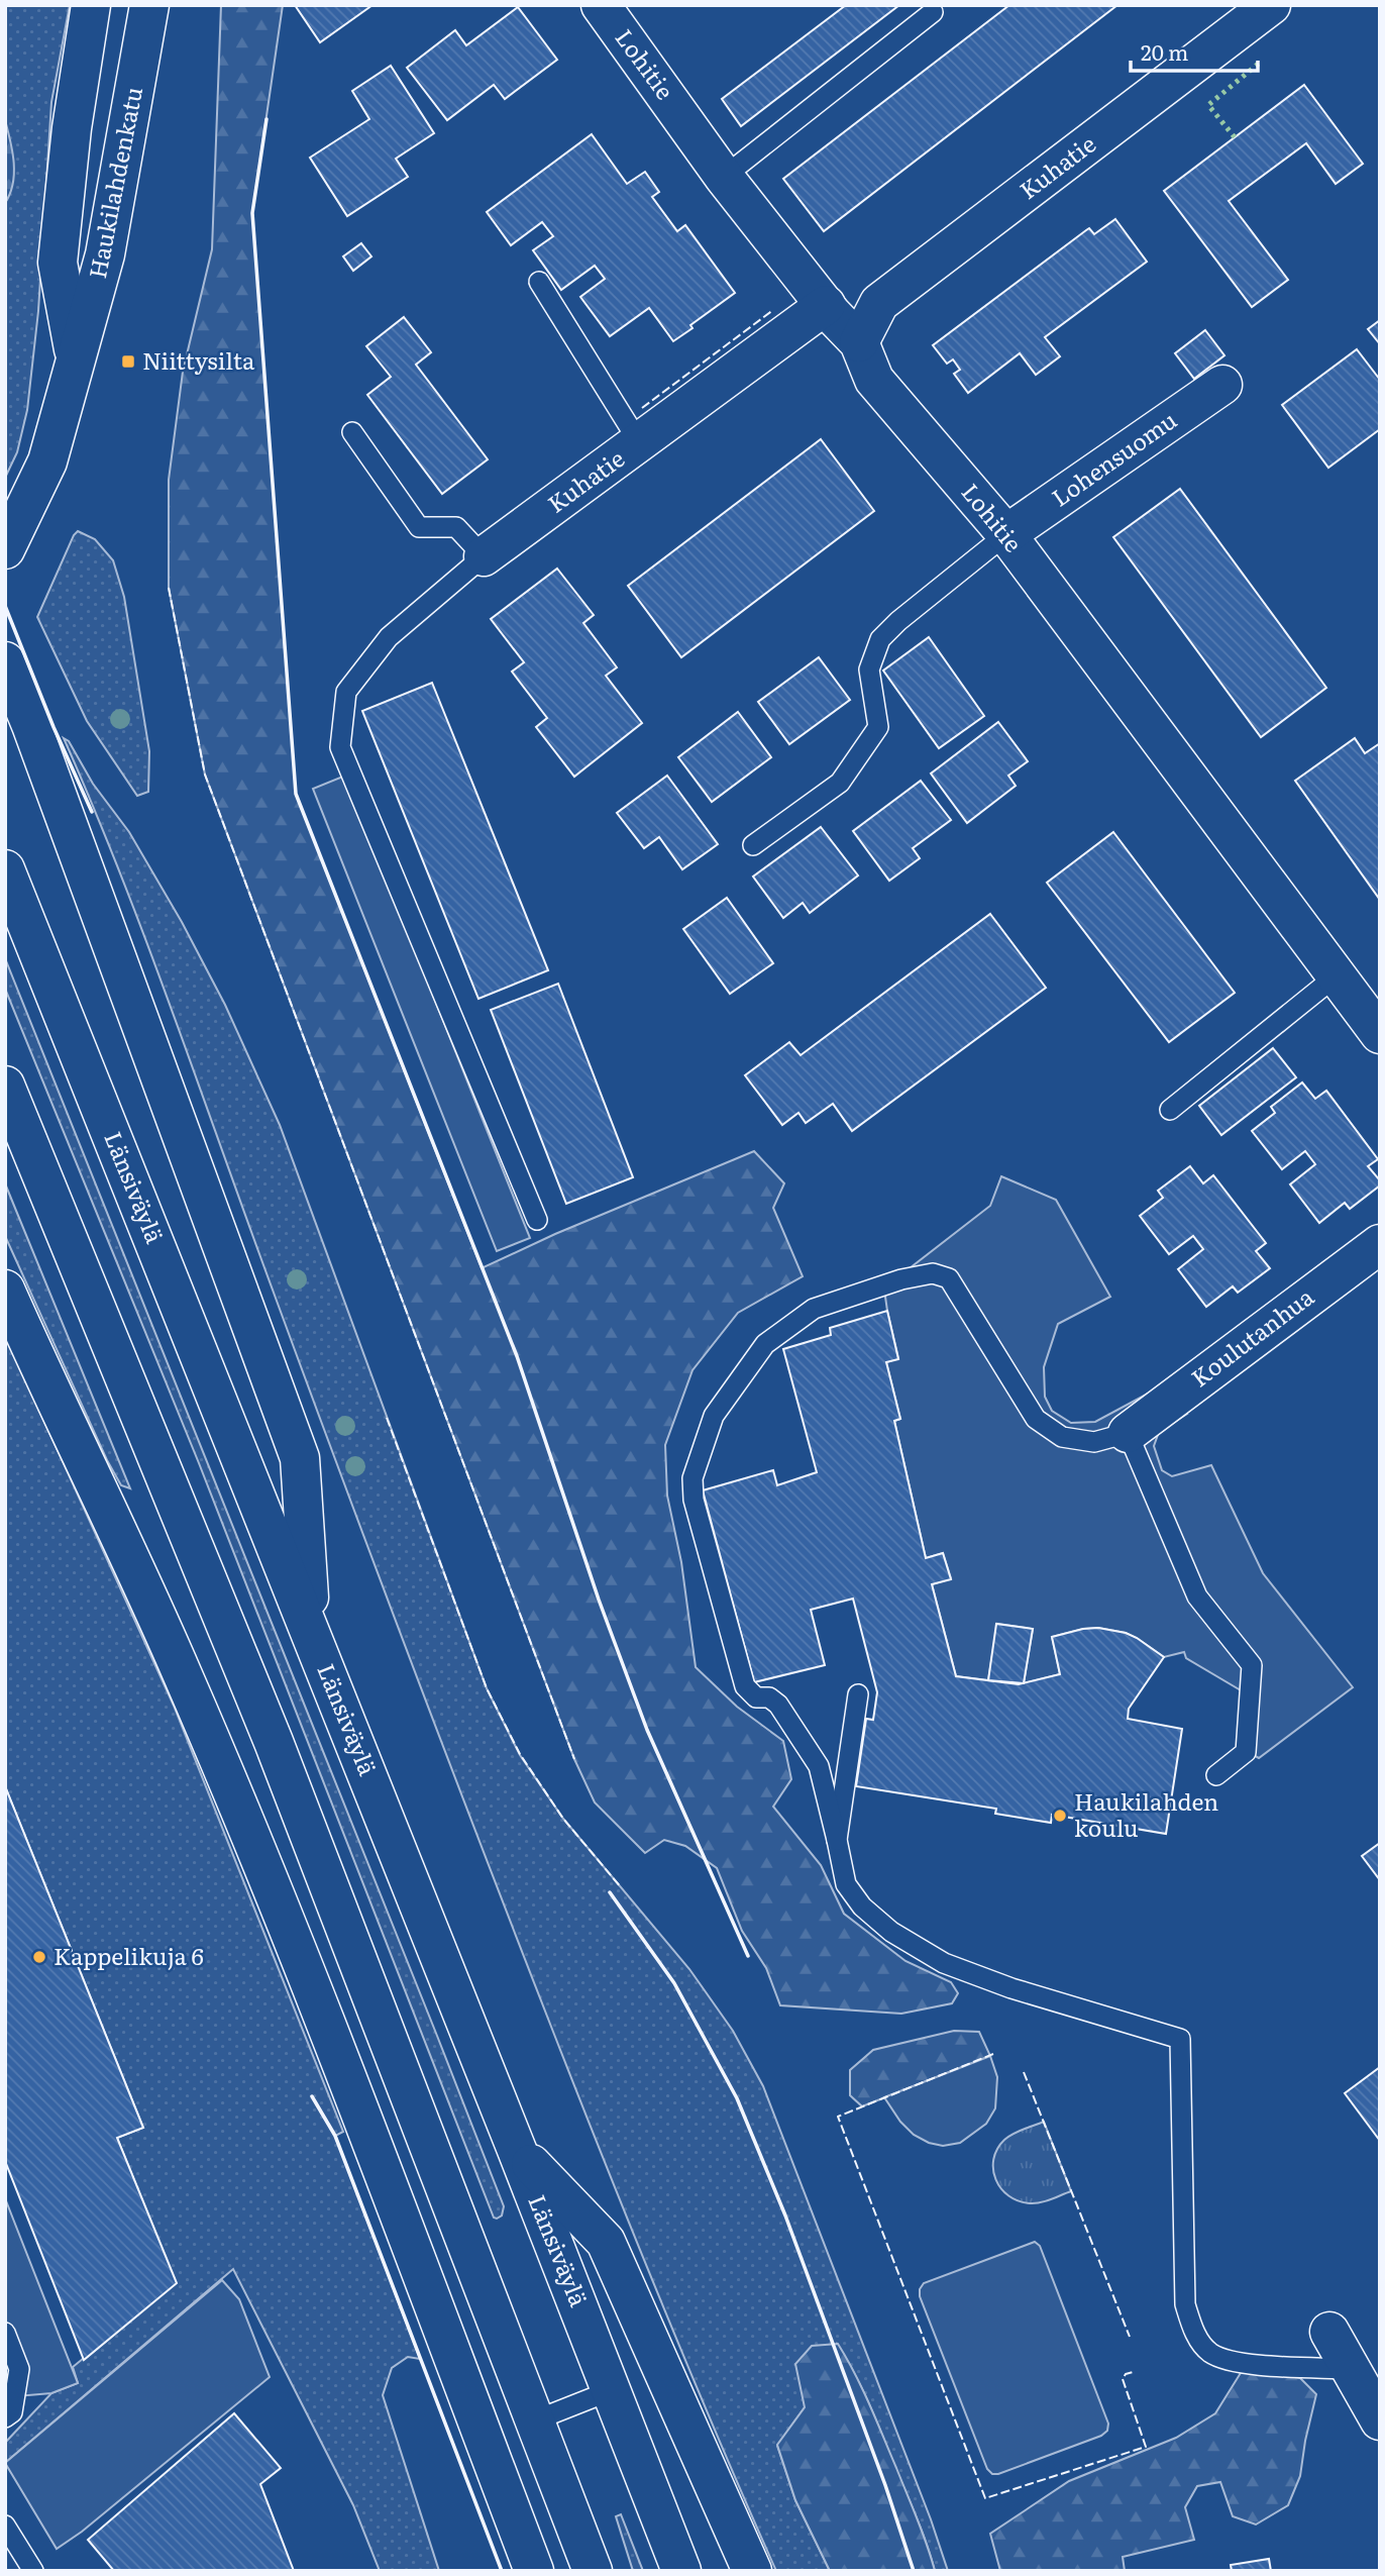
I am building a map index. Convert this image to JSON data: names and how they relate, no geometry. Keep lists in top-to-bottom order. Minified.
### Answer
{"streets":{"main road":["Lohitie","Kuhatie","Haukilahdenkatu","Lohensuomu","Länsiväylä","Koulutanhua"]},"crossings":[["Lohitie","Kuhatie"],["Lohitie","Lohensuomu"]],"places":{"transit":["Niittysilta"],"other":["Haukilahden koulu","Kappelikuja 6"]},"scale_bar":"20 m"}
